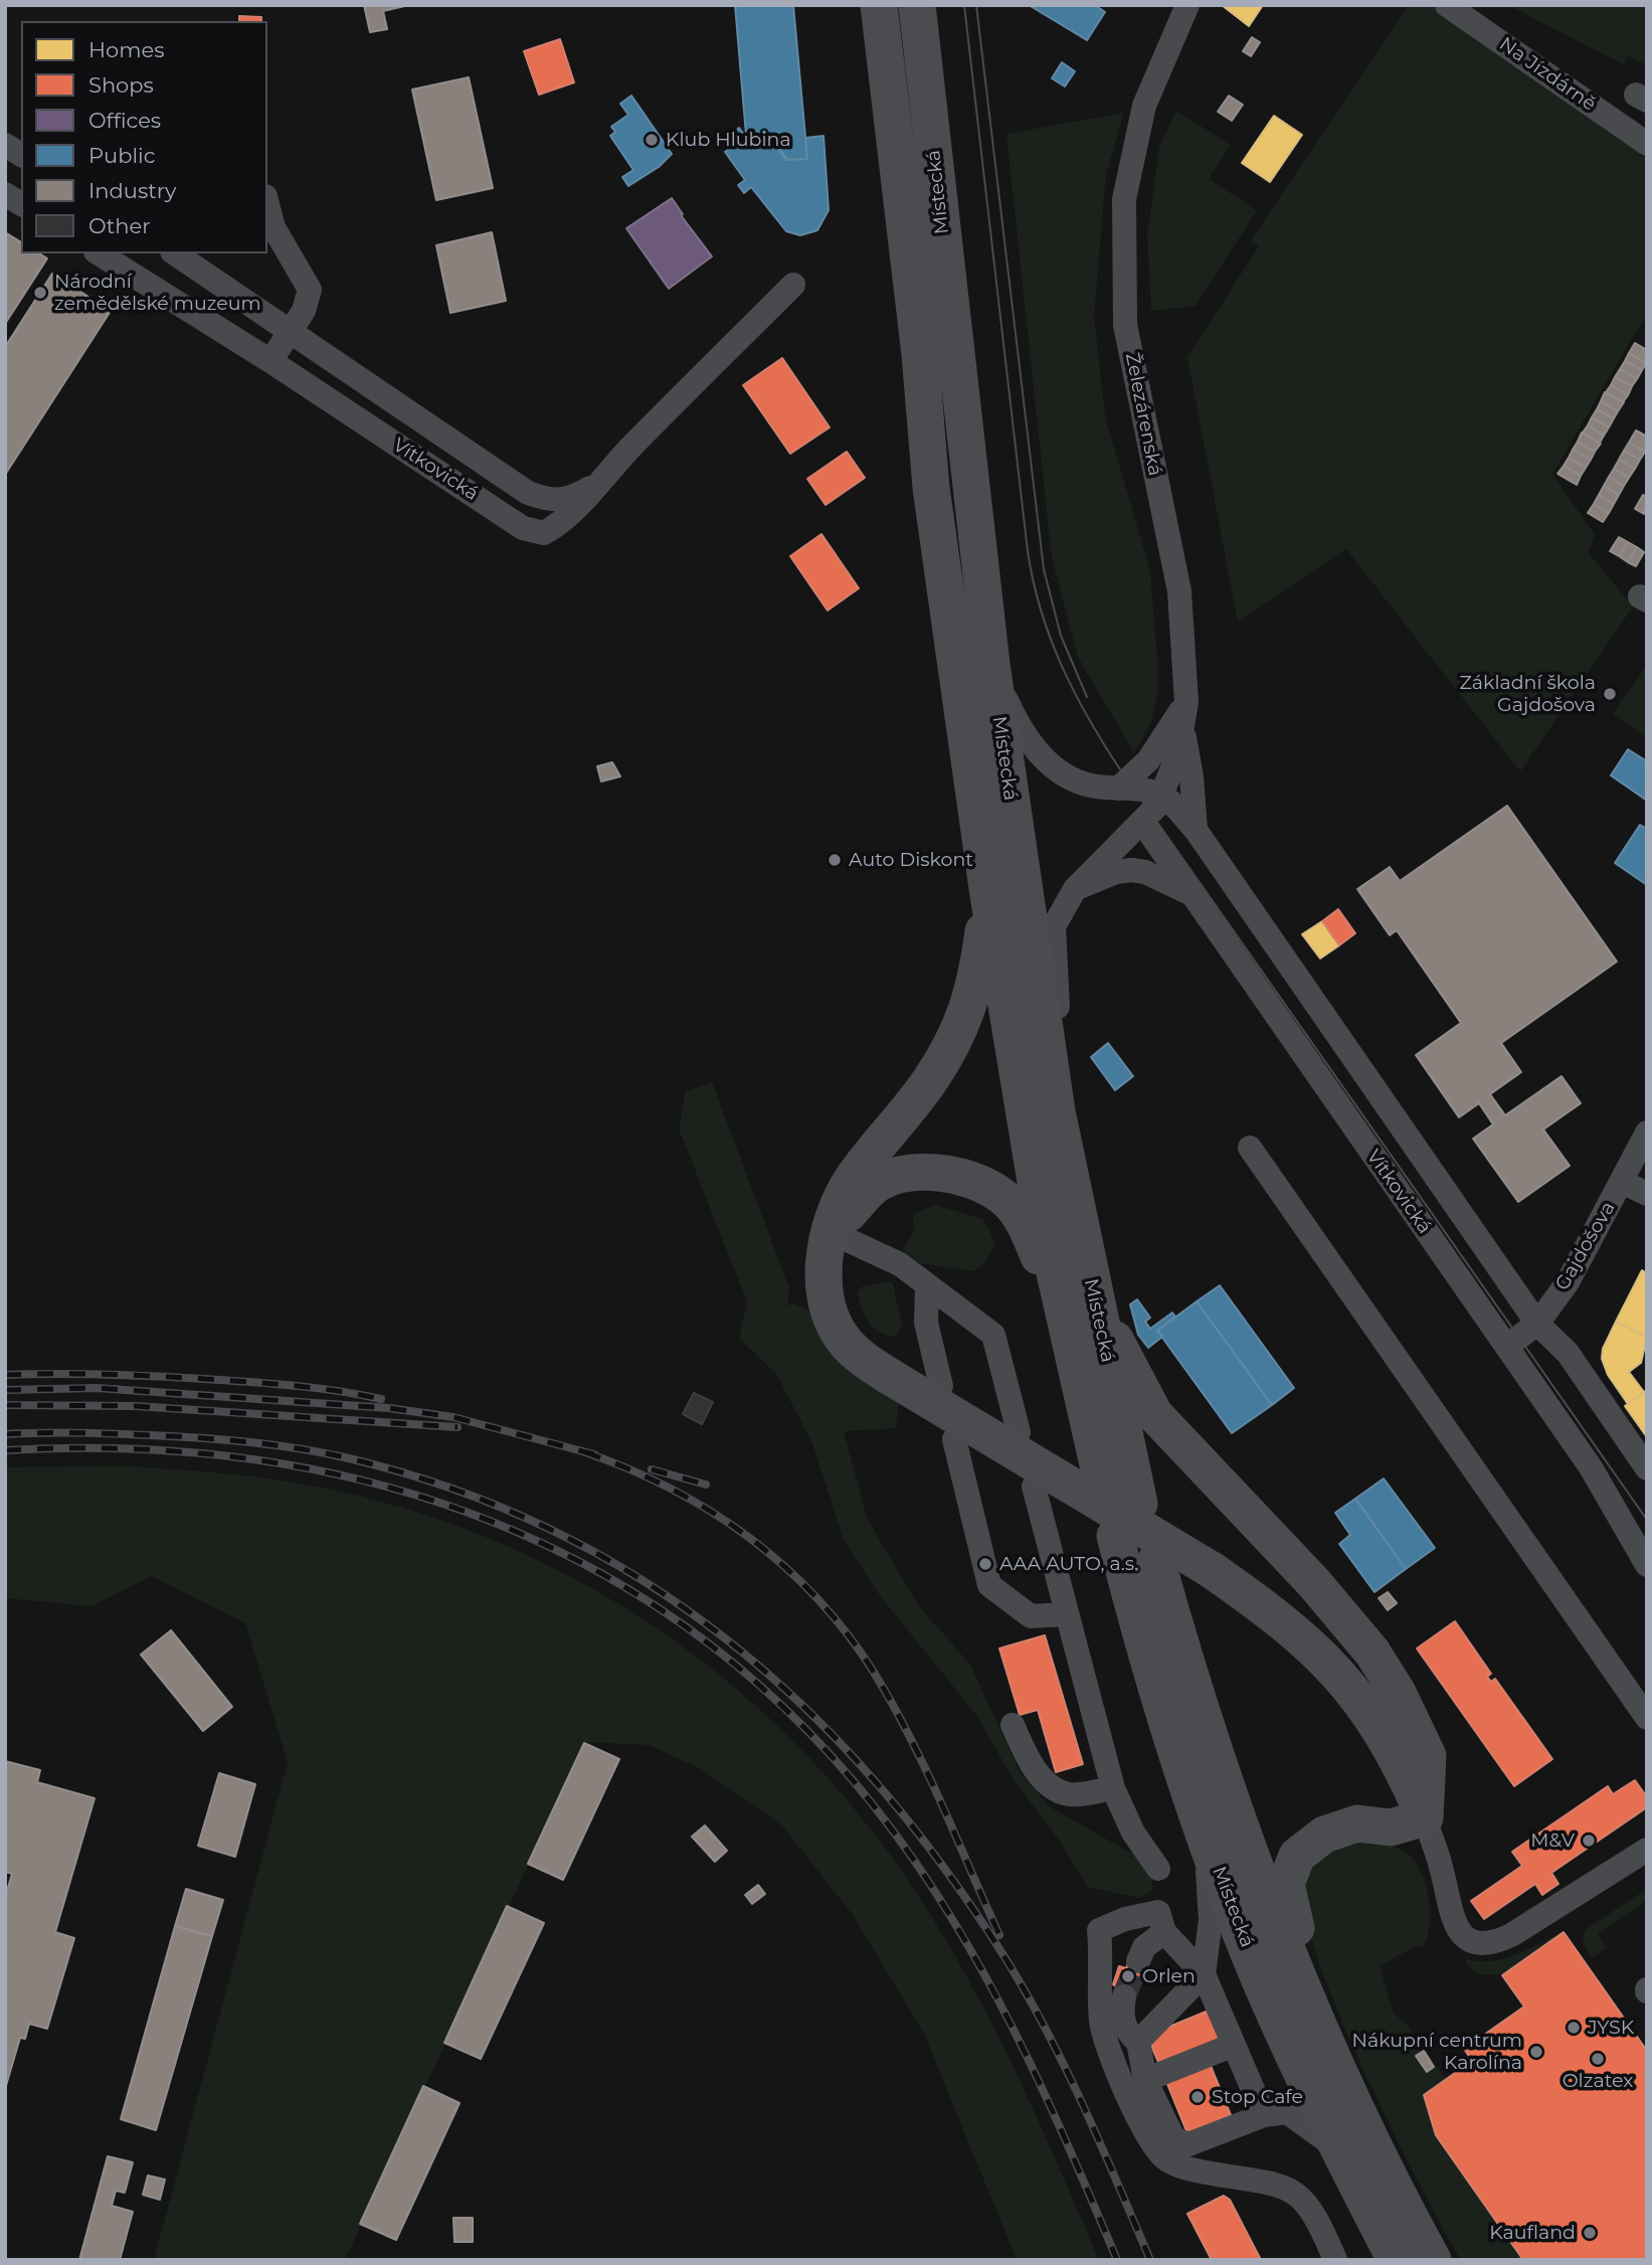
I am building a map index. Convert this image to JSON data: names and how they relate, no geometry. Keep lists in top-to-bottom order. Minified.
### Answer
{"streets":{"highway":["Místecká"],"street":["Na Jízdárně","Železárenská","Vítkovická","Gajdošova"]},"crossings":[["Místecká","Železárenská"],["Železárenská","Vítkovická"],["Vítkovická","Gajdošova"]],"places":["Klub Hlubina","Národní zemědělské muzeum","Základní škola Gajdošova","Auto Diskont","AAA AUTO, a.s.","M&V","Orlen","JYSK","Nákupní centrum Karolína","Olzatex","Stop Cafe","Kaufland"],"legend":["Homes","Shops","Offices","Public","Industry","Other"]}
